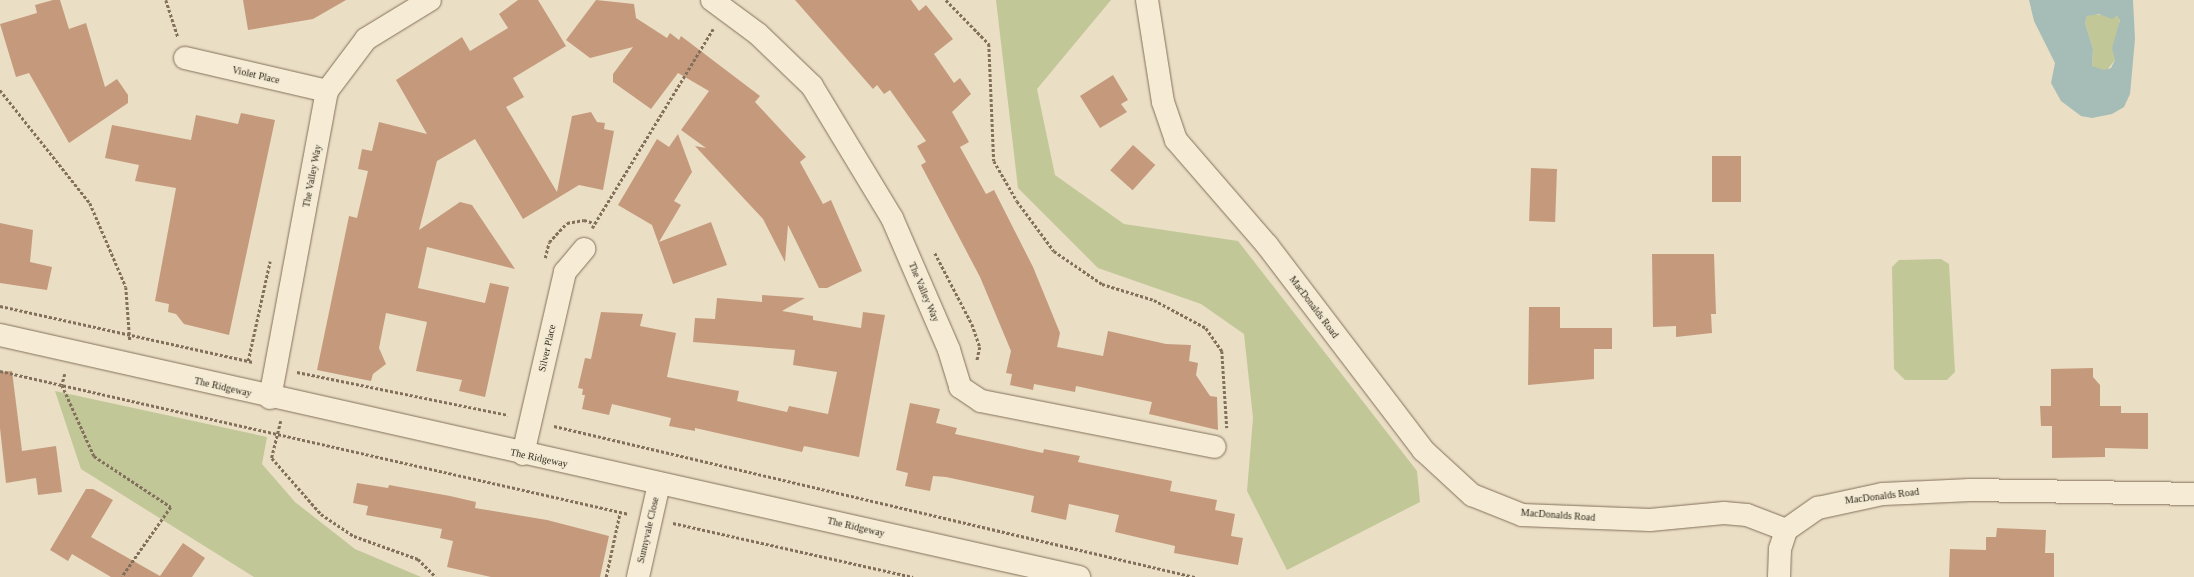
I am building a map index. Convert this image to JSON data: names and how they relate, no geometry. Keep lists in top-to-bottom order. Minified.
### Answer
{"streets":{"street":["Violet Place","The Valley Way","MacDonalds Road","Silver Place","The Ridgeway","Sunnyvale Close"]},"crossings":[["Violet Place","The Valley Way"],["The Valley Way","The Ridgeway"],["Silver Place","The Ridgeway"],["The Ridgeway","Sunnyvale Close"]]}
